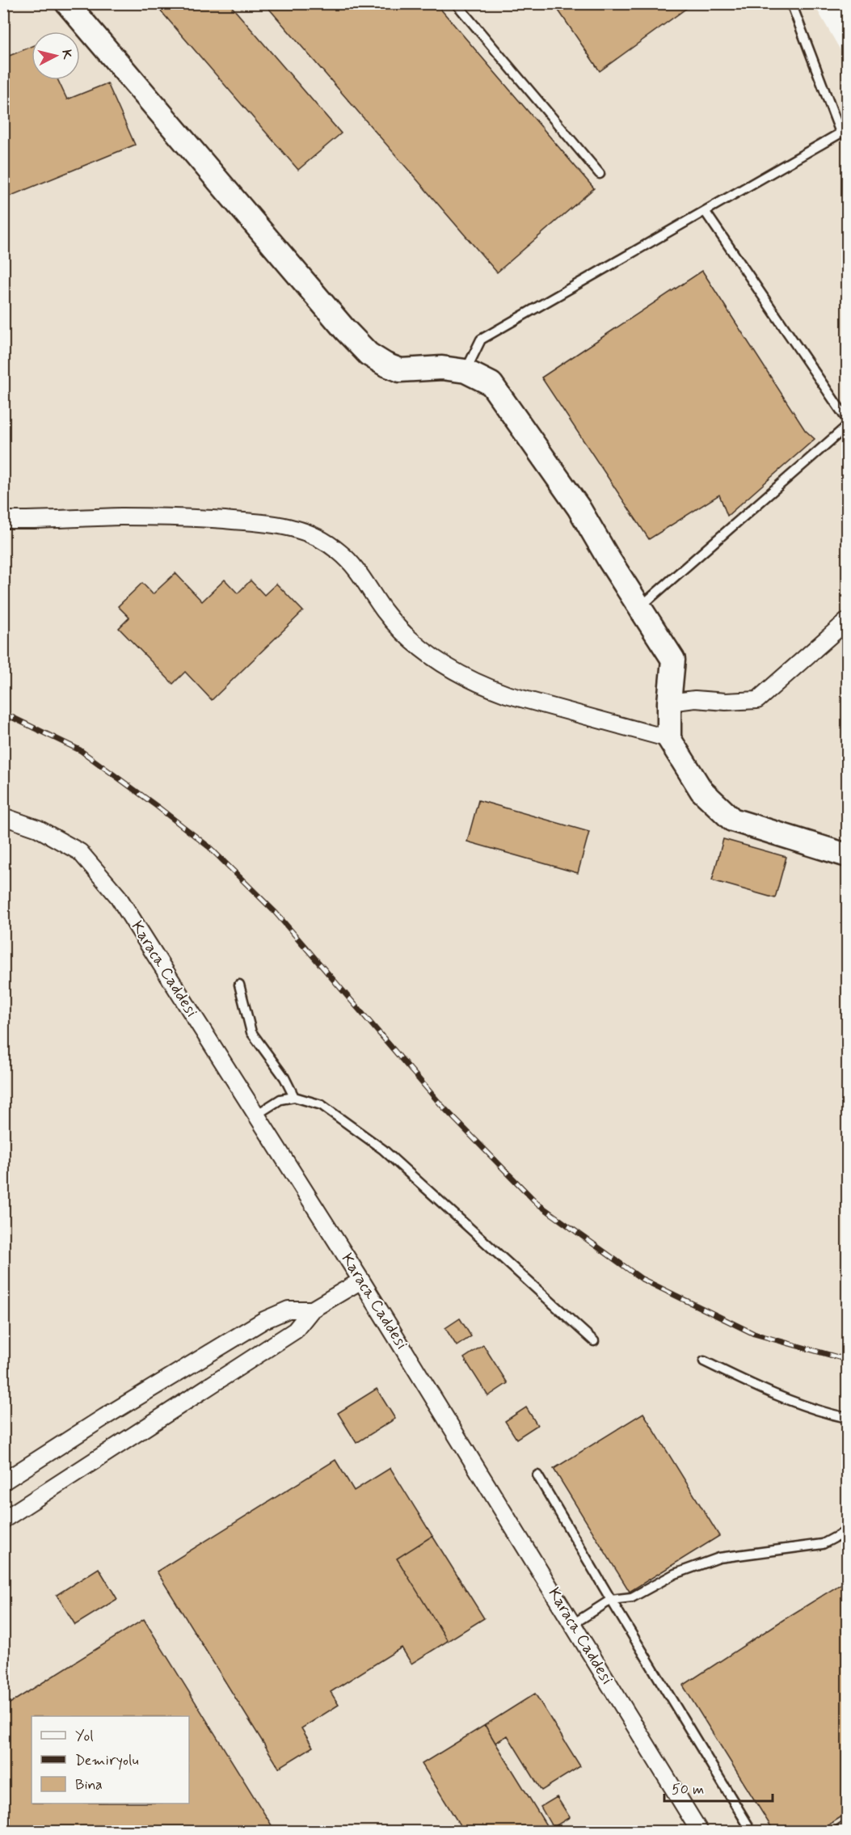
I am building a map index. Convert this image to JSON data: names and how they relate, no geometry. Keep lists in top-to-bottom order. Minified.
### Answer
{"streets":{"street":["Karaca Caddesi"]},"legend":["Yol","Demiryolu","Bina"],"scale_bar":"50 m","north":"right"}
